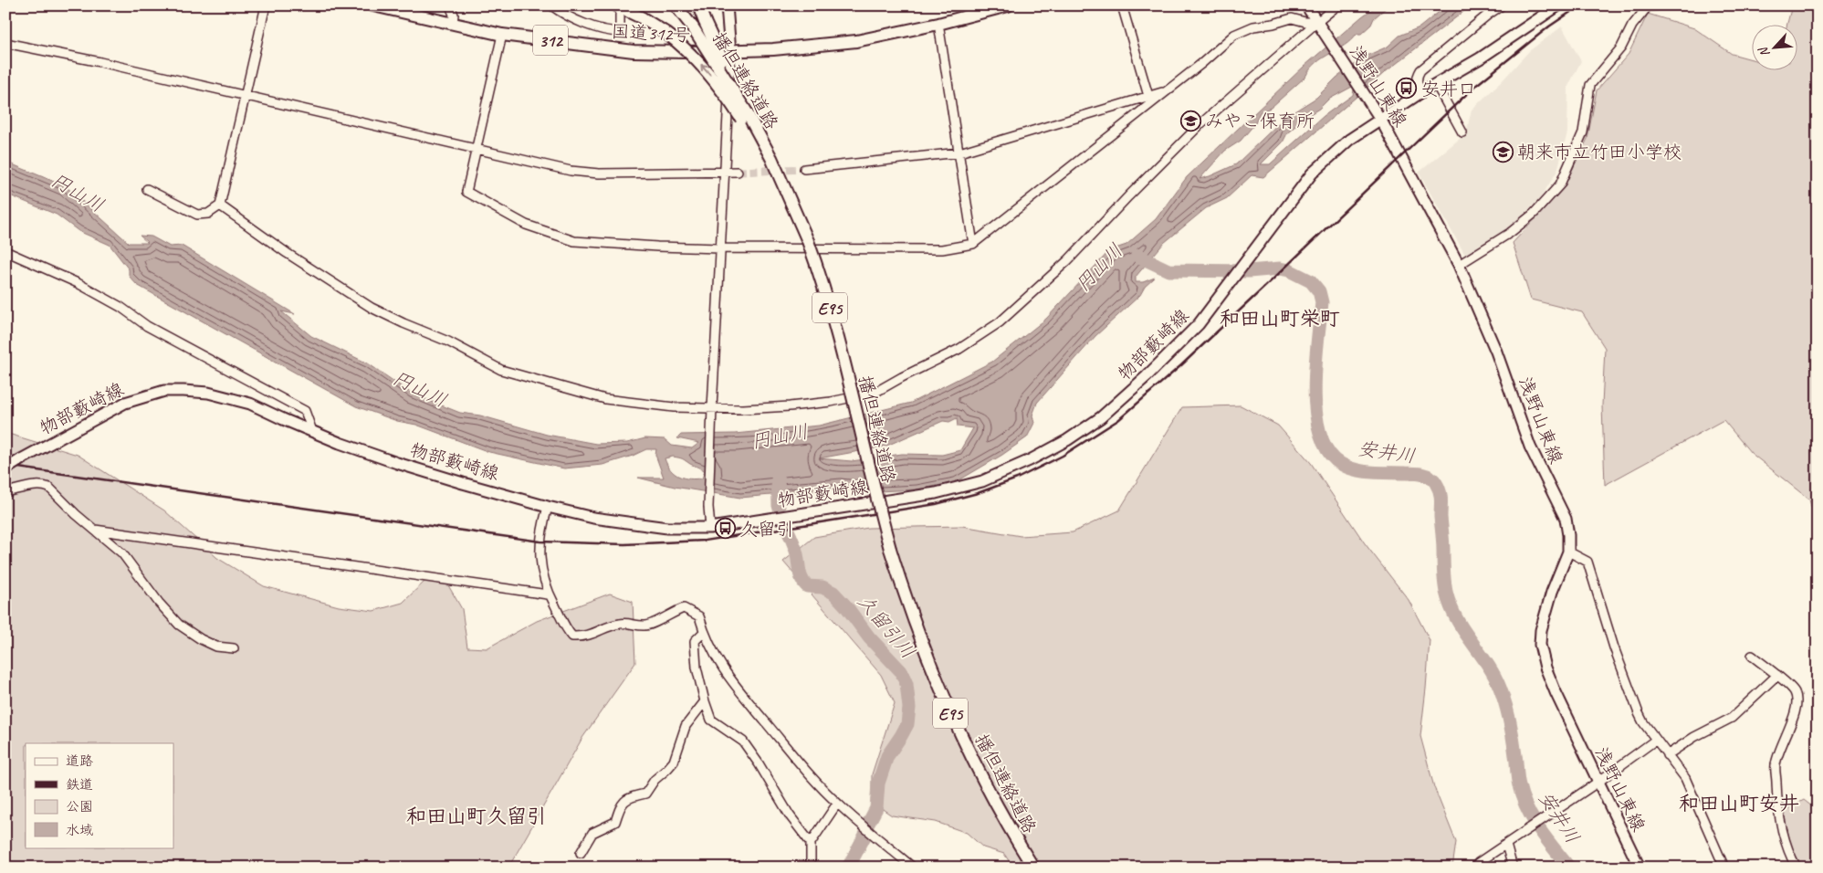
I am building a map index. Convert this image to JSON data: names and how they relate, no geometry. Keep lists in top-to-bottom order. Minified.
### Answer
{"streets":{"highway":["国道312号","312","播但連絡道路","E95"],"main road":["浅野山東線","物部藪崎線"]},"crossings":[["浅野山東線","物部藪崎線"]],"districts":["和田山町栄町","和田山町安井","和田山町久留引"],"water":["円山川","安井川","久留引川"],"places":{"bus stop":["安井口","久留引"],"school or university":["みやこ保育所","朝来市立竹田小学校"]},"legend":["道路","鉄道","公園","水域"],"north":"bottom left"}
